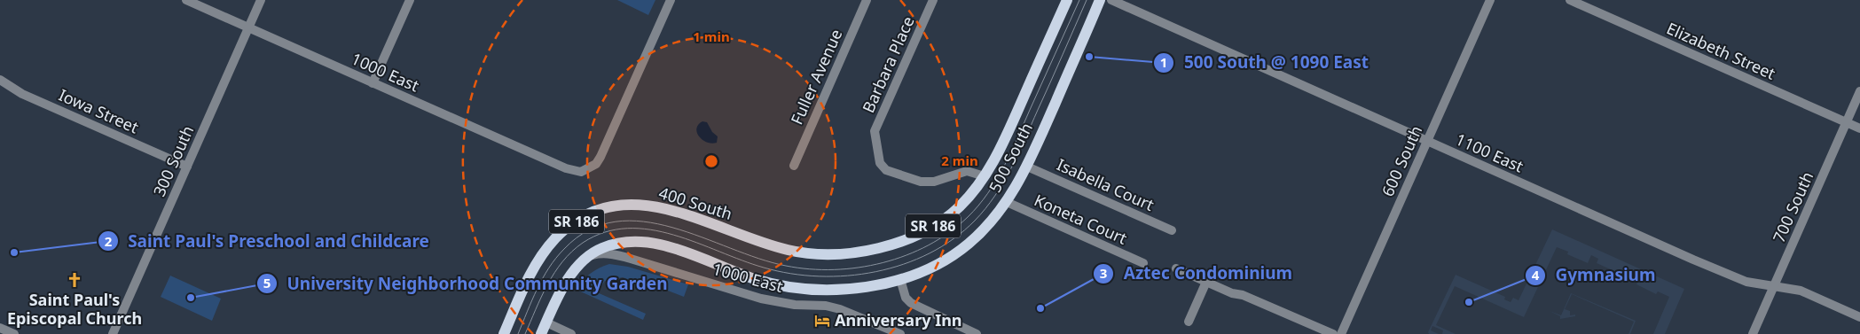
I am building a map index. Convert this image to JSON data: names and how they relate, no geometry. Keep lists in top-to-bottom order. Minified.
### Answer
{"streets":{"main road":["500 South","400 South","SR 186"],"street":["Elizabeth Street","Barbara Place","1000 East","Fuller Avenue","Iowa Street","1100 East","300 South","600 South","Isabella Court","700 South","Koneta Court"]},"crossings":[["Elizabeth Street","700 South"],["Barbara Place","500 South"],["1000 East","500 South"],["1000 East","300 South"],["1000 East","SR 186"],["Iowa Street","300 South"],["1100 East","600 South"],["1100 East","700 South"],["500 South","Isabella Court"],["500 South","400 South"],["500 South","Koneta Court"],["500 South","SR 186"]],"places":{"other":["500 South @ 1090 East","Saint Paul's Preschool and Childcare","University Neighborhood Community Garden","Gymnasium","Aztec Condominium"],"church":["Saint Paul's Episcopal Church"],"hotel":["Anniversary Inn"]},"rings":["1 min","2 min"]}
